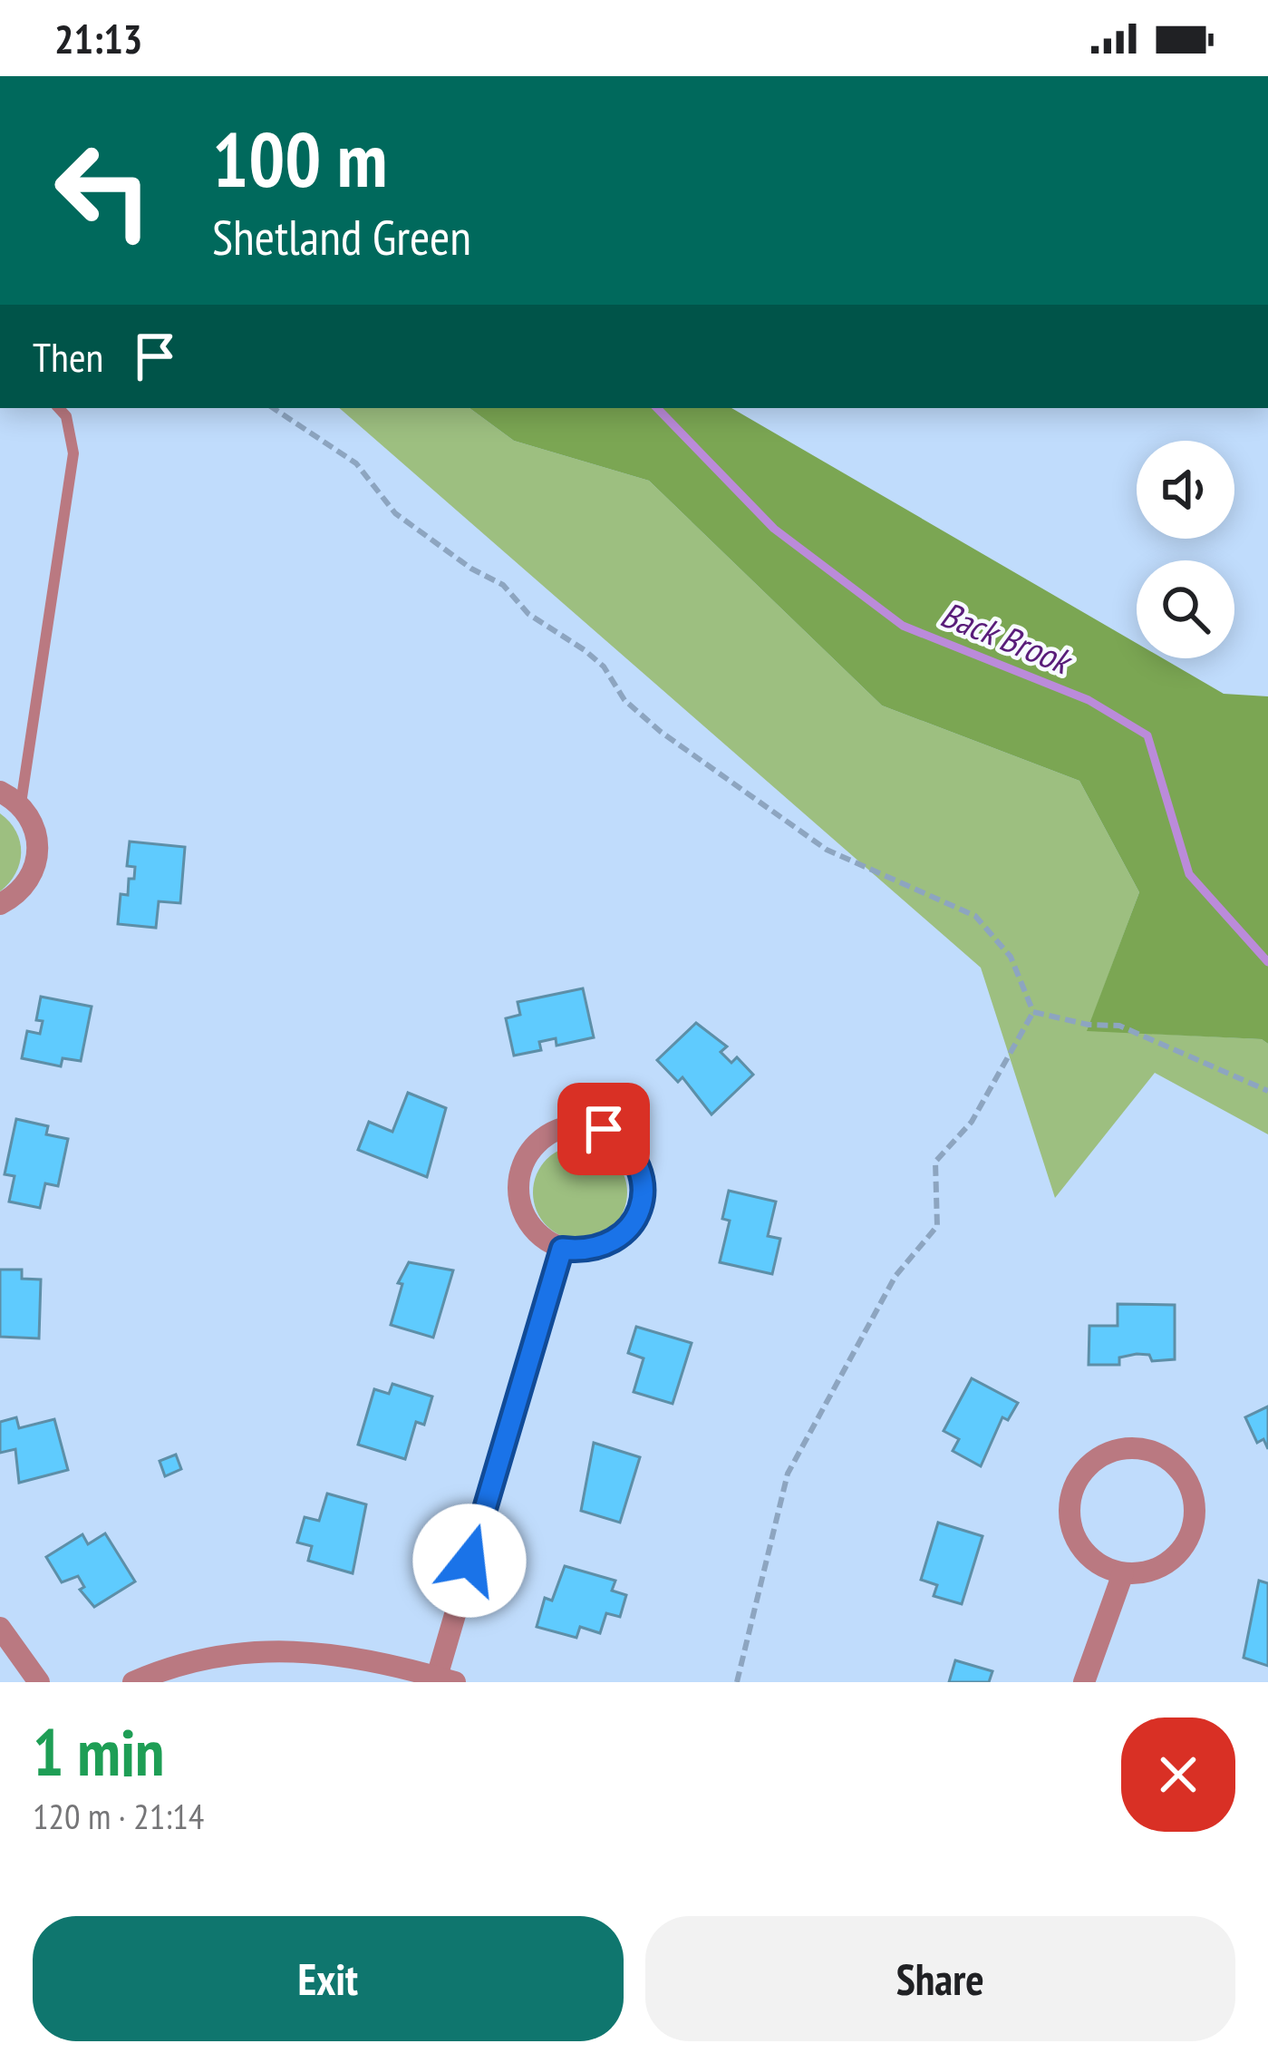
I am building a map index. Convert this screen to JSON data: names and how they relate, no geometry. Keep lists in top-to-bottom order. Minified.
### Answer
{"water":["Back Brook"],"page":{"status":"21:13","turn":["100 m","Shetland Green"],"then":"Then","heading":["1 min","120 m · 21:14"],"buttons":["Exit","Share"]}}
